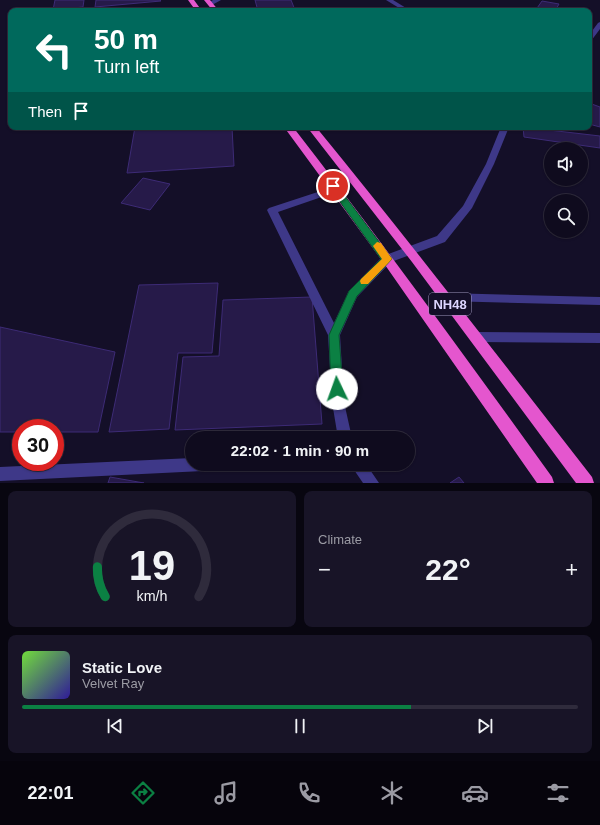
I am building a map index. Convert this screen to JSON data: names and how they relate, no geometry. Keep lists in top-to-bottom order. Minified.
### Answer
{"streets":{"highway":["NH48"]},"page":{"turn":["50 m","Turn left"],"then":"Then","limit":"30","trip":"22:02 · 1 min · 90 m","tile":"Climate","heat":["−","22°","+"],"song":["Static Love","Velvet Ray"],"tabs":"22:01","gauge":["19","km/h"]}}
